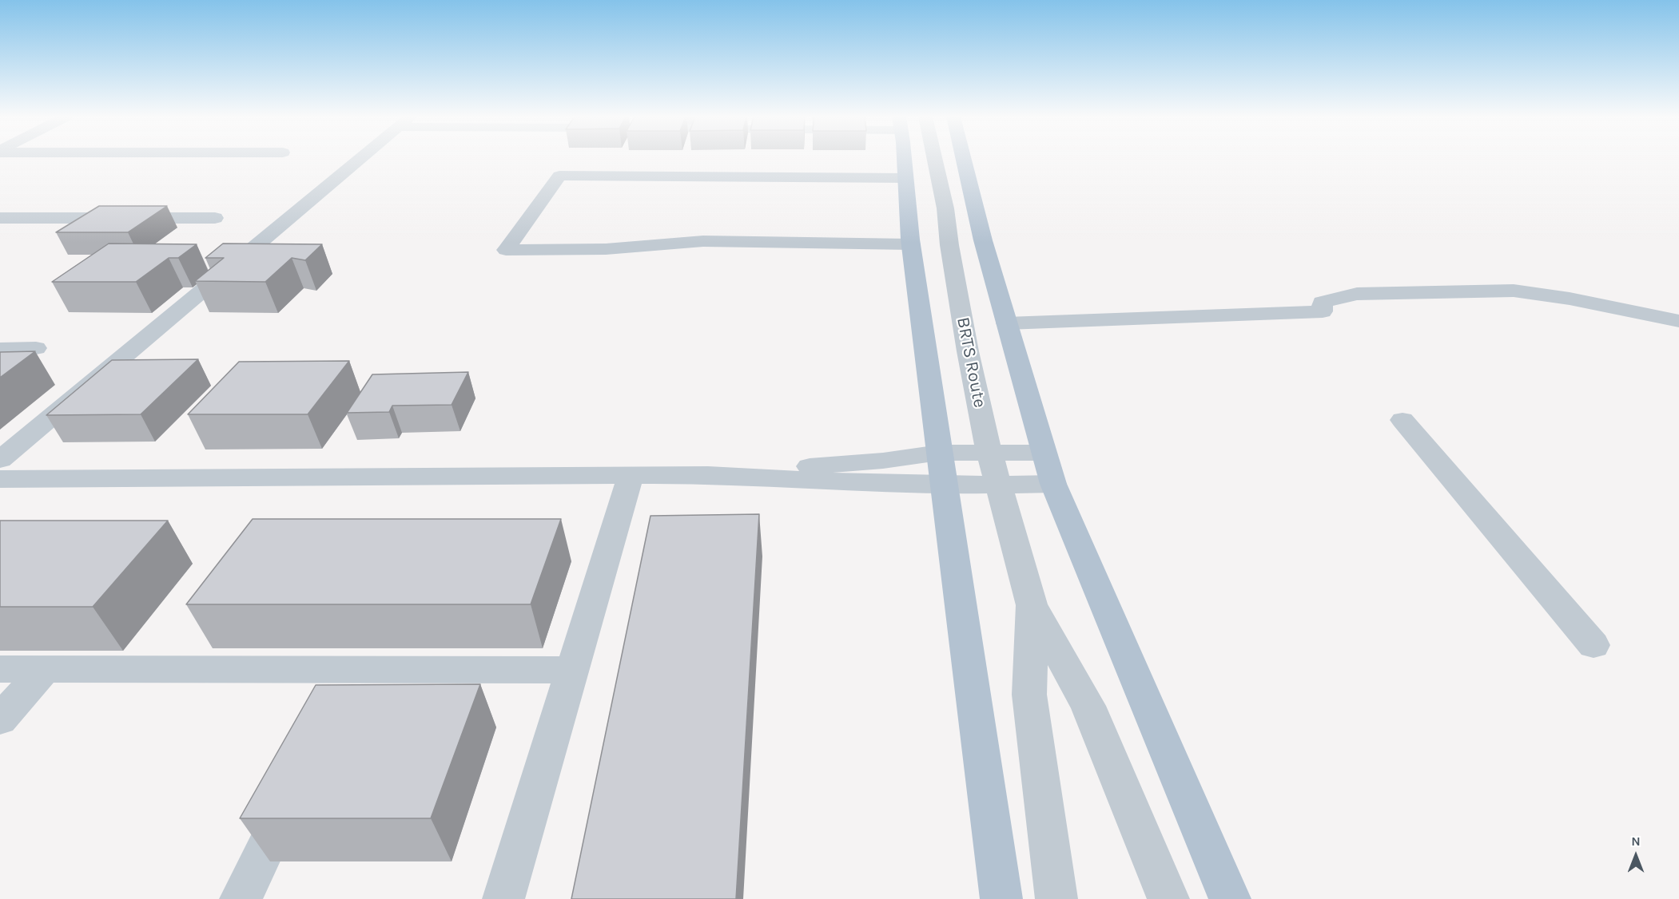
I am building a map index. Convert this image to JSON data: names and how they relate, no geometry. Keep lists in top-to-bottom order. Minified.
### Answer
{"streets":{"street":["BRTS Route"]},"north":"top"}
